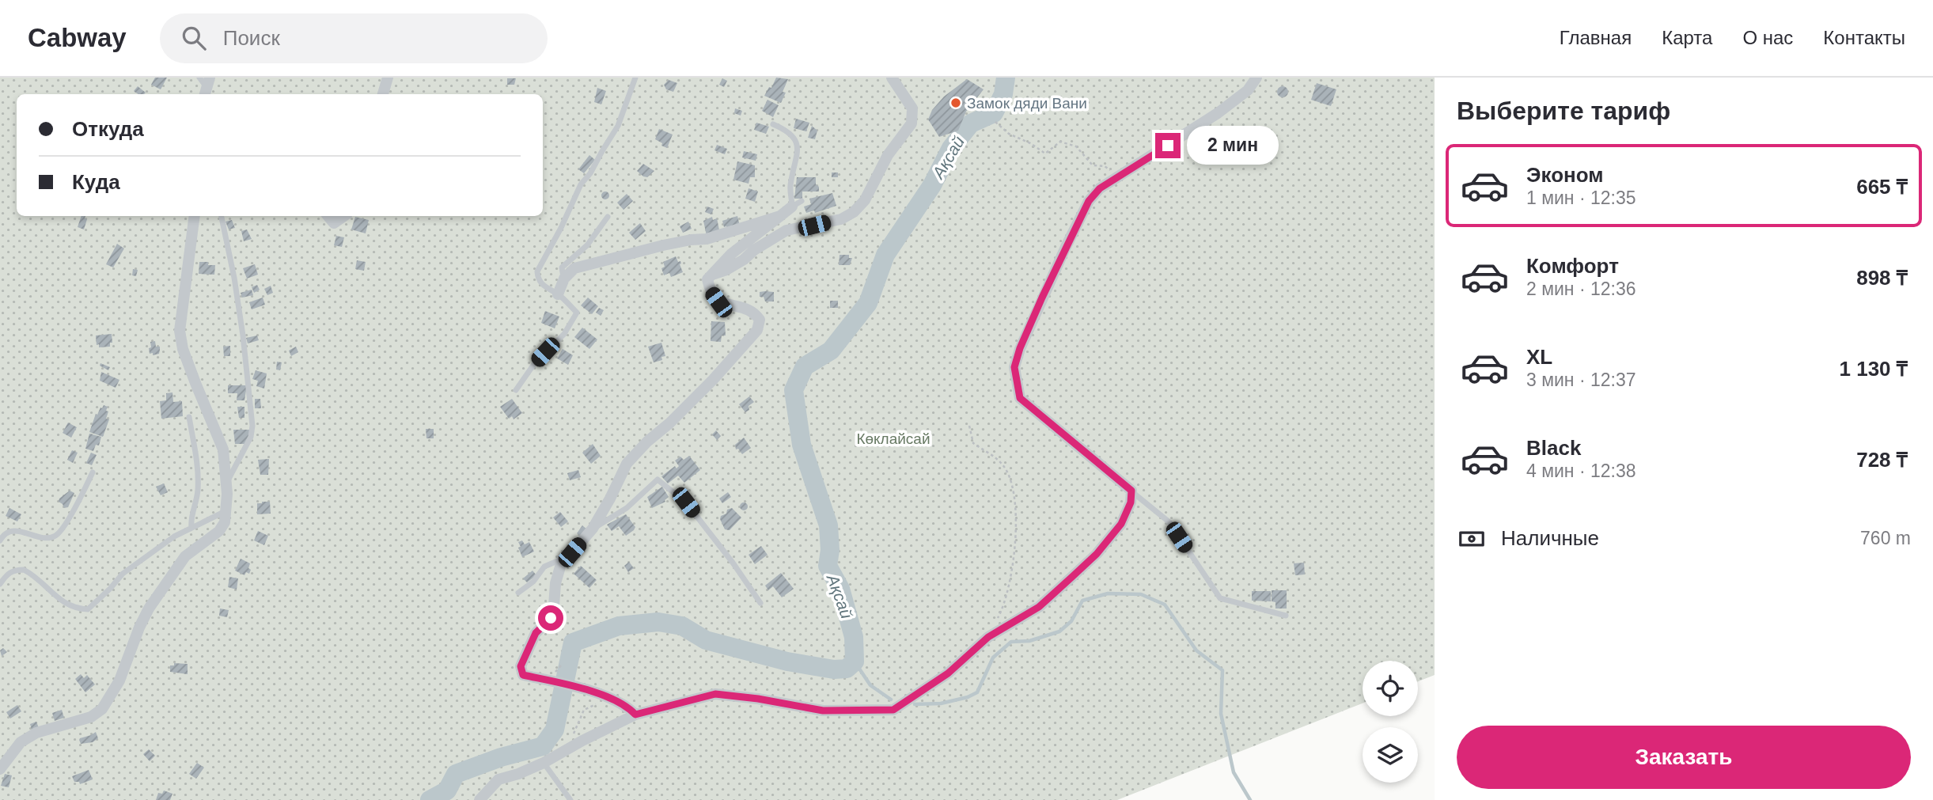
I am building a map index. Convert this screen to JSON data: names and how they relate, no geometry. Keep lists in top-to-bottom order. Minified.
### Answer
{"water":["Ақсай"],"parks":["Көклайсай"],"places":["Замок дяди Вани"],"page":{"header":"Cabway","search":"Поиск","nav":["Главная","Карта","О нас","Контакты"],"heading":"Выберите тариф","banner":["Откуда","Куда"],"bubble":"2 мин","list":[{"name":"Эконом","note":"1 мин · 12:35","value":"665 ₸"},{"name":"Комфорт","note":"2 мин · 12:36","value":"898 ₸"},{"name":"XL","note":"3 мин · 12:37","value":"1 130 ₸"},{"name":"Black","note":"4 мин · 12:38","value":"728 ₸"}],"pay":["Наличные","760 m"],"buttons":"Заказать"}}
